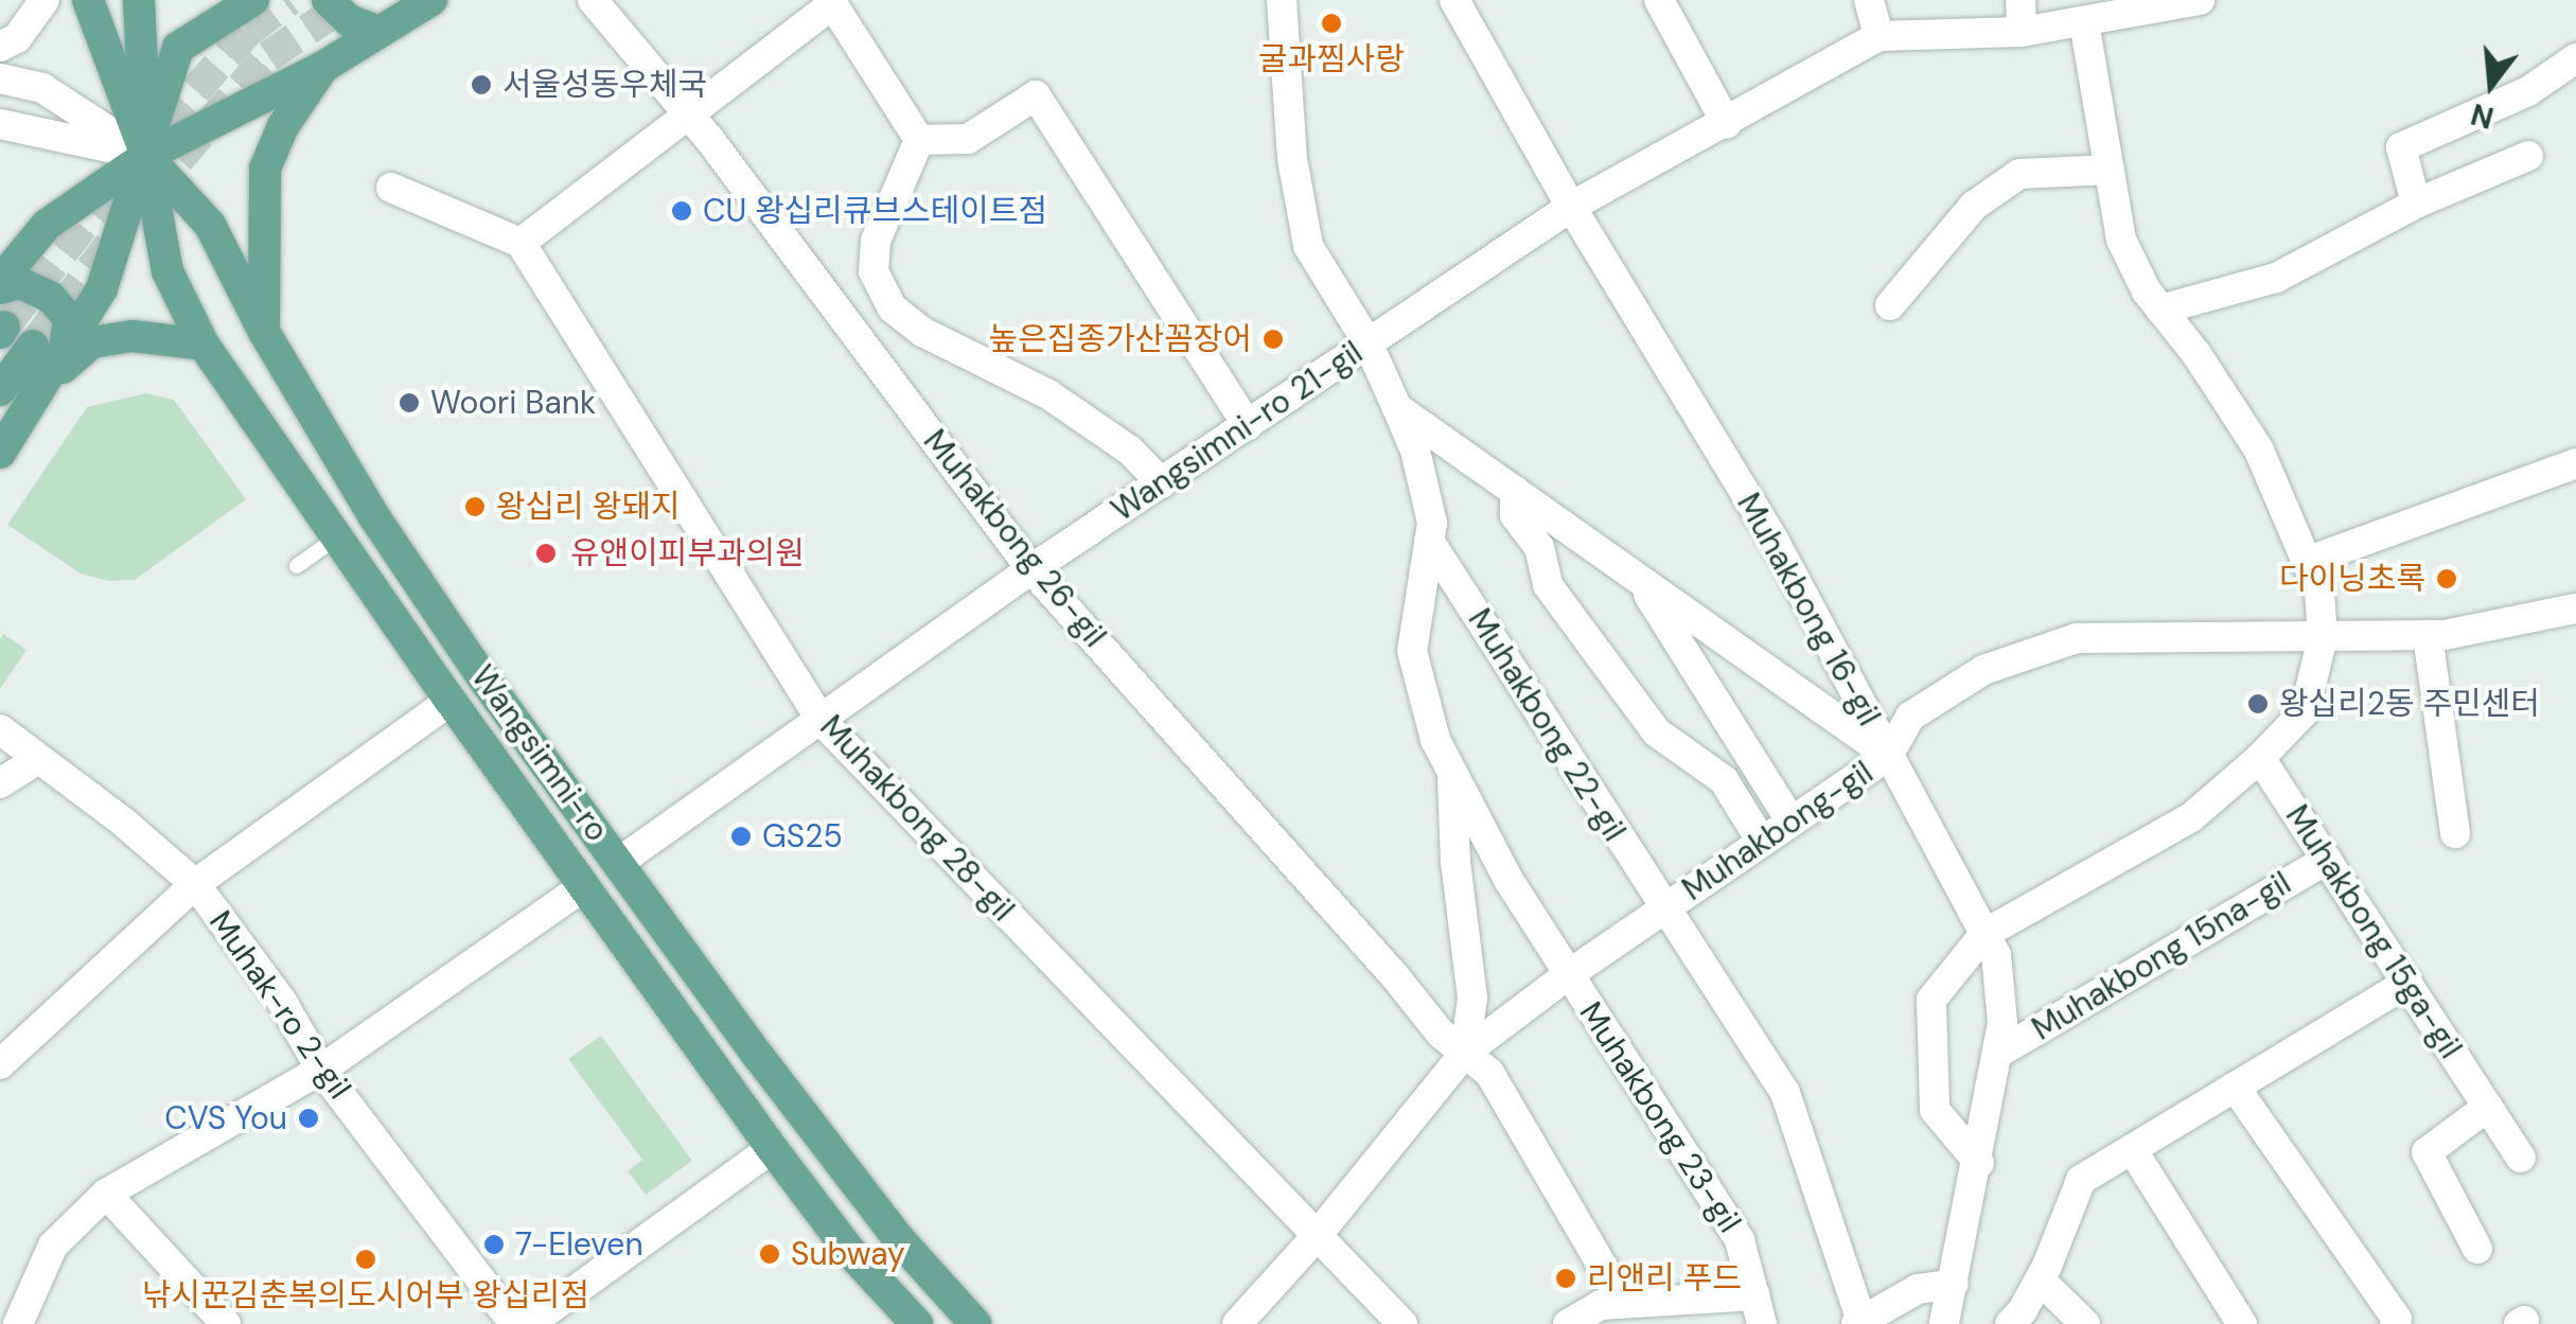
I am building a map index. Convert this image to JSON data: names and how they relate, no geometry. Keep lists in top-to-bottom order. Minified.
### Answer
{"streets":{"main road":["Wangsimni-ro"],"street":["Wangsimni-ro 21-gil","Muhakbong 26-gil","Muhakbong 16-gil","Muhakbong 22-gil","Muhakbong 28-gil","Muhakbong-gil","Muhakbong 15ga-gil","Muhakbong 15na-gil","Muhak-ro 2-gil","Muhakbong 23-gil"]},"crossings":[["Wangsimni-ro 21-gil","Muhakbong 26-gil"],["Wangsimni-ro 21-gil","Muhakbong 16-gil"],["Wangsimni-ro 21-gil","Wangsimni-ro"],["Wangsimni-ro 21-gil","Muhakbong 28-gil"],["Muhakbong 26-gil","Muhakbong-gil"],["Muhakbong 16-gil","Muhakbong-gil"],["Muhakbong 22-gil","Muhakbong-gil"],["Muhakbong 22-gil","Muhakbong 23-gil"],["Muhakbong 28-gil","Muhakbong-gil"],["Muhakbong-gil","Muhakbong 23-gil"],["Muhakbong 15ga-gil","Muhakbong 15na-gil"]],"places":["굴과찜사랑","서울성동우체국","CU 왕십리큐브스테이트점","높은집종가산꼼장어","Woori Bank","왕십리 왕돼지","유앤이피부과의원","다이닝초록","왕십리2동 주민센터","GS25","CVS You","7-Eleven","Subway","낚시꾼김춘복의도시어부 왕십리점","리앤리 푸드"],"north":"bottom"}
